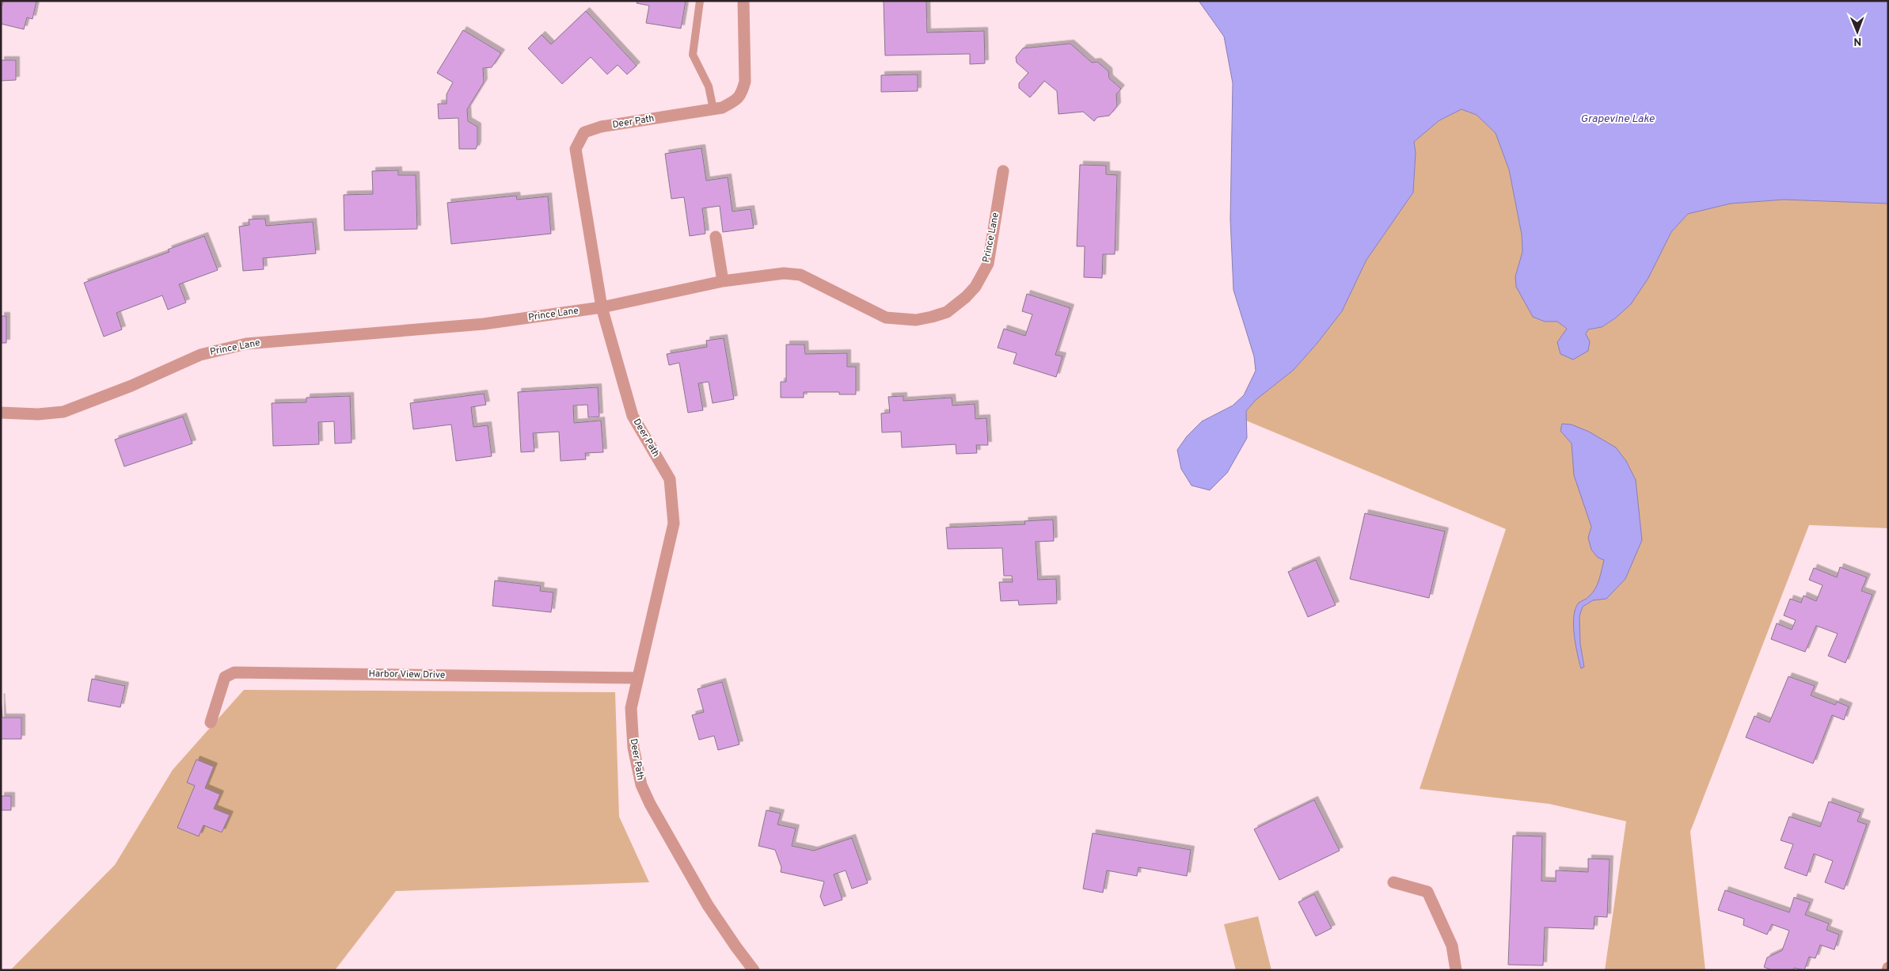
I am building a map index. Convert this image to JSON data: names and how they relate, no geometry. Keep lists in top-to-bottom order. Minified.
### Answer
{"streets":{"street":["Deer Path","Prince Lane","Harbor View Drive"]},"crossings":[["Deer Path","Prince Lane"],["Deer Path","Harbor View Drive"]],"water":["Grapevine Lake"],"north":"bottom"}
